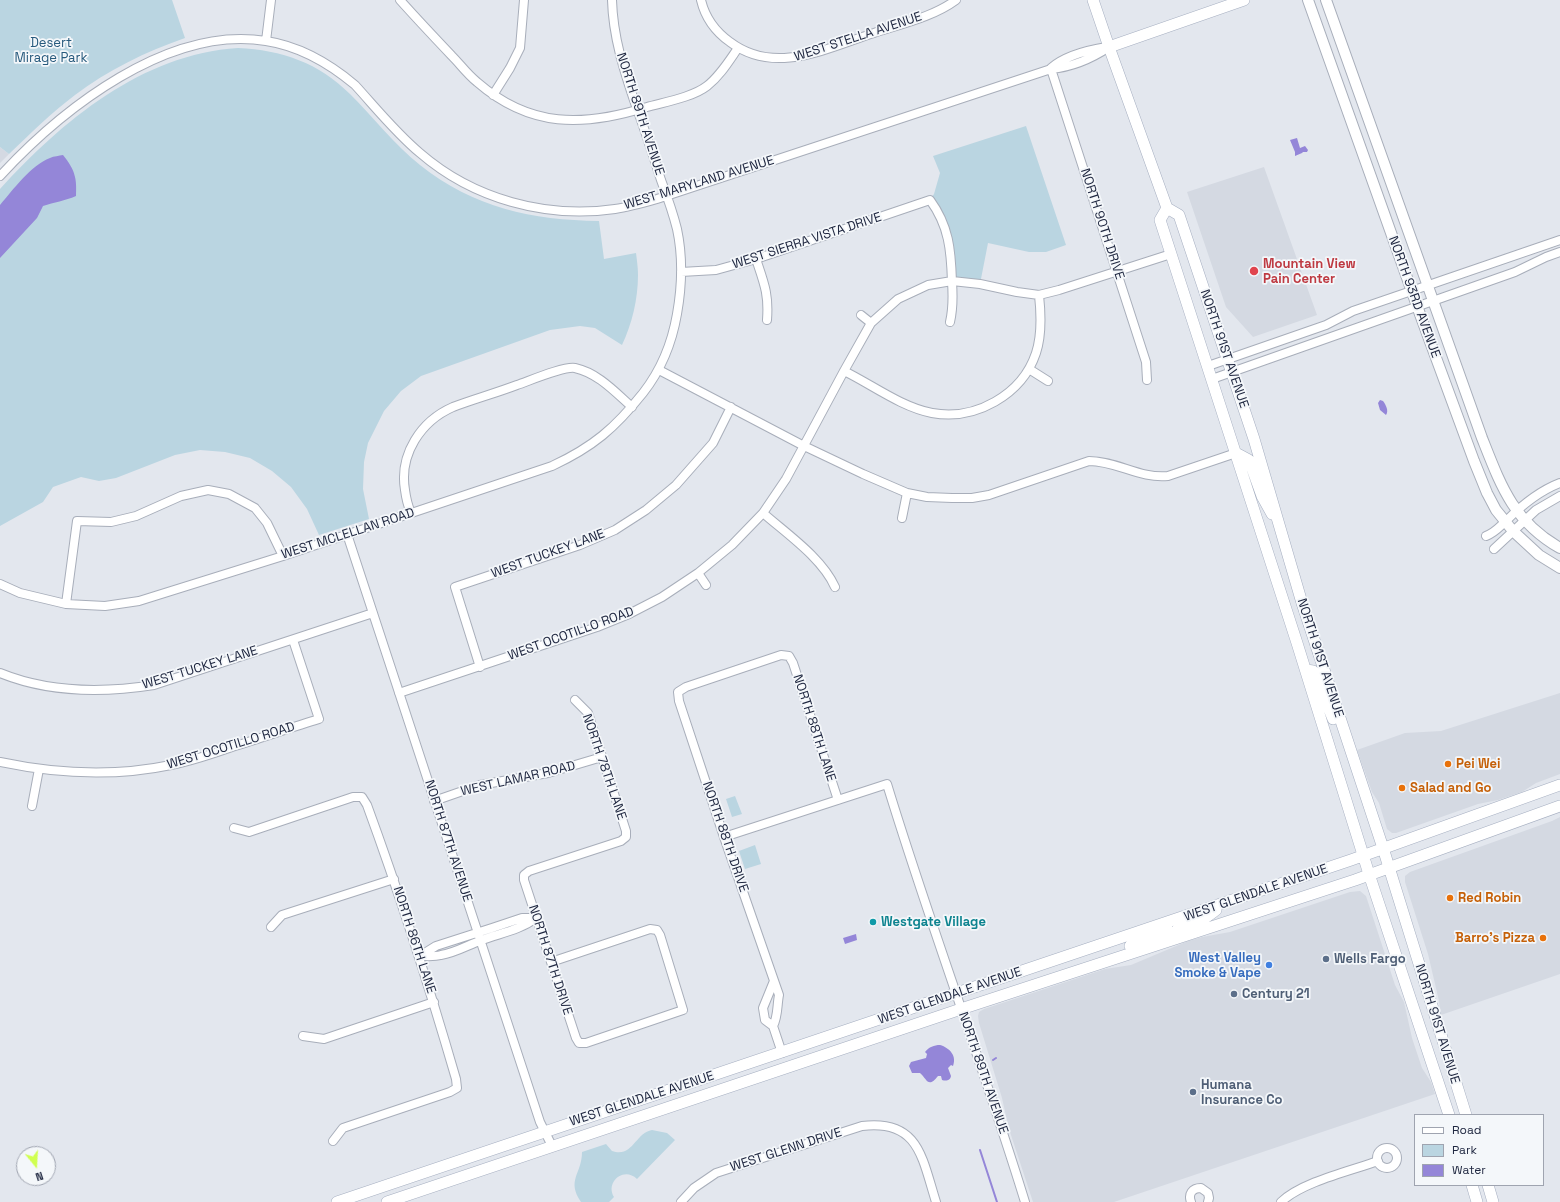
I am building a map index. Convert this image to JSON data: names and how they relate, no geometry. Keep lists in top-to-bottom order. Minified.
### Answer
{"streets":{"main road":["WEST MARYLAND AVENUE","NORTH 91ST AVENUE","WEST GLENDALE AVENUE"],"street":["WEST STELLA AVENUE","NORTH 89TH AVENUE","NORTH 90TH DRIVE","WEST SIERRA VISTA DRIVE","NORTH 93RD AVENUE","WEST MCLELLAN ROAD","WEST TUCKEY LANE","WEST OCOTILLO ROAD","NORTH 88TH LANE","NORTH 78TH LANE","WEST LAMAR ROAD","NORTH 88TH DRIVE","NORTH 87TH AVENUE","NORTH 86TH LANE","NORTH 87TH DRIVE","WEST GLENN DRIVE"]},"crossings":[["NORTH 89TH AVENUE","WEST MARYLAND AVENUE"],["NORTH 89TH AVENUE","WEST SIERRA VISTA DRIVE"],["NORTH 89TH AVENUE","WEST MCLELLAN ROAD"],["NORTH 89TH AVENUE","NORTH 88TH LANE"],["NORTH 89TH AVENUE","WEST GLENDALE AVENUE"],["WEST MARYLAND AVENUE","NORTH 90TH DRIVE"],["WEST MARYLAND AVENUE","NORTH 91ST AVENUE"],["NORTH 91ST AVENUE","WEST GLENDALE AVENUE"],["WEST MCLELLAN ROAD","NORTH 87TH AVENUE"],["WEST TUCKEY LANE","WEST OCOTILLO ROAD"],["WEST TUCKEY LANE","NORTH 87TH AVENUE"],["WEST OCOTILLO ROAD","NORTH 87TH AVENUE"],["NORTH 88TH LANE","NORTH 88TH DRIVE"],["NORTH 78TH LANE","WEST LAMAR ROAD"],["NORTH 78TH LANE","NORTH 87TH DRIVE"],["WEST LAMAR ROAD","NORTH 87TH AVENUE"],["NORTH 88TH DRIVE","WEST GLENDALE AVENUE"],["NORTH 87TH AVENUE","WEST GLENDALE AVENUE"]],"parks":["Desert Mirage Park"],"places":["Mountain View Pain Center","Pei Wei","Salad and Go","Red Robin","Westgate Village","Barro's Pizza","Wells Fargo","West Valley Smoke & Vape","Century 21","Humana Insurance Co"],"legend":["Road","Park","Water"],"north":"bottom"}
